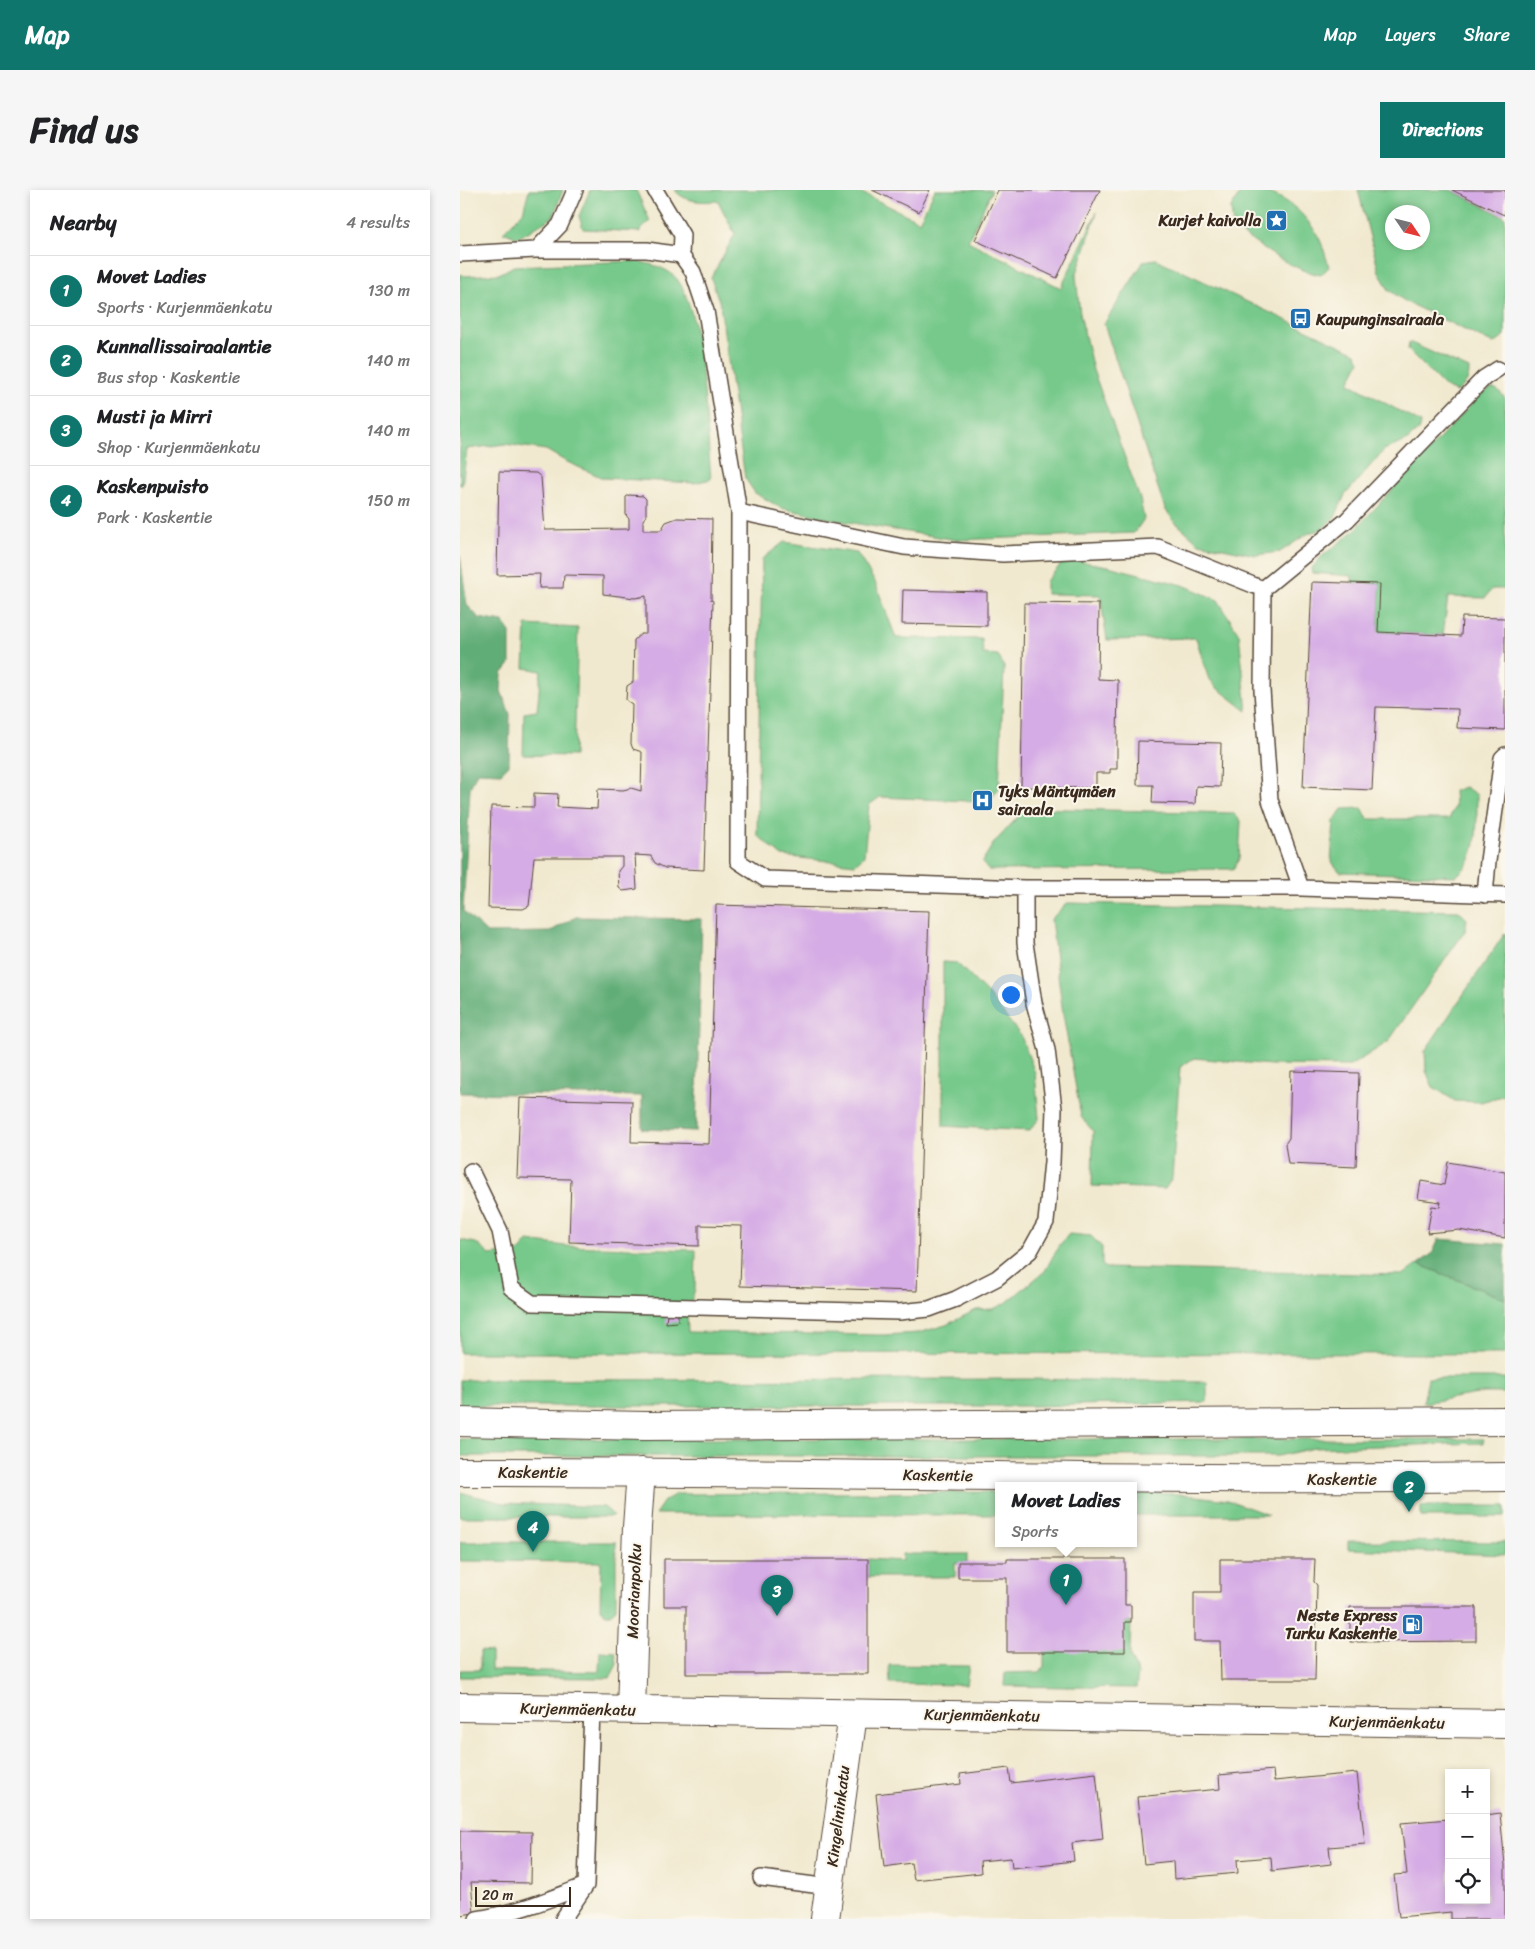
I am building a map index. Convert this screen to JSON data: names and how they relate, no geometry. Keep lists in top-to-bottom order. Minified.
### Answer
{"streets":{"main road":["Kaskentie","Moorianpolku","Kurjenmäenkatu","Kingelininkatu"]},"crossings":[["Kaskentie","Moorianpolku"],["Moorianpolku","Kurjenmäenkatu"],["Kurjenmäenkatu","Kingelininkatu"]],"places":{"place":["Kurjet kaivolla"],"bus stop":["Kaupunginsairaala"],"hospital":["Tyks Mäntymäen sairaala"],"fuel station":["Neste Express Turku Kaskentie"]},"scale_bar":"20 m","north":"bottom right","page":{"header":"Map","nav":["Map","Layers","Share"],"title":"Find us","buttons":"Directions","heading":["Nearby","4 results"],"list":[{"mark":"1","name":"Movet Ladies","note":"Sports · Kurjenmäenkatu","value":"130 m"},{"mark":"2","name":"Kunnallissairaalantie","note":"Bus stop · Kaskentie","value":"140 m"},{"mark":"3","name":"Musti ja Mirri","note":"Shop · Kurjenmäenkatu","value":"140 m"},{"mark":"4","name":"Kaskenpuisto","note":"Park · Kaskentie","value":"150 m"}],"pins":["2","4","1","3"],"popup":["Movet Ladies","Sports"],"map_buttons":["+","−"],"scale":"20 m"}}
